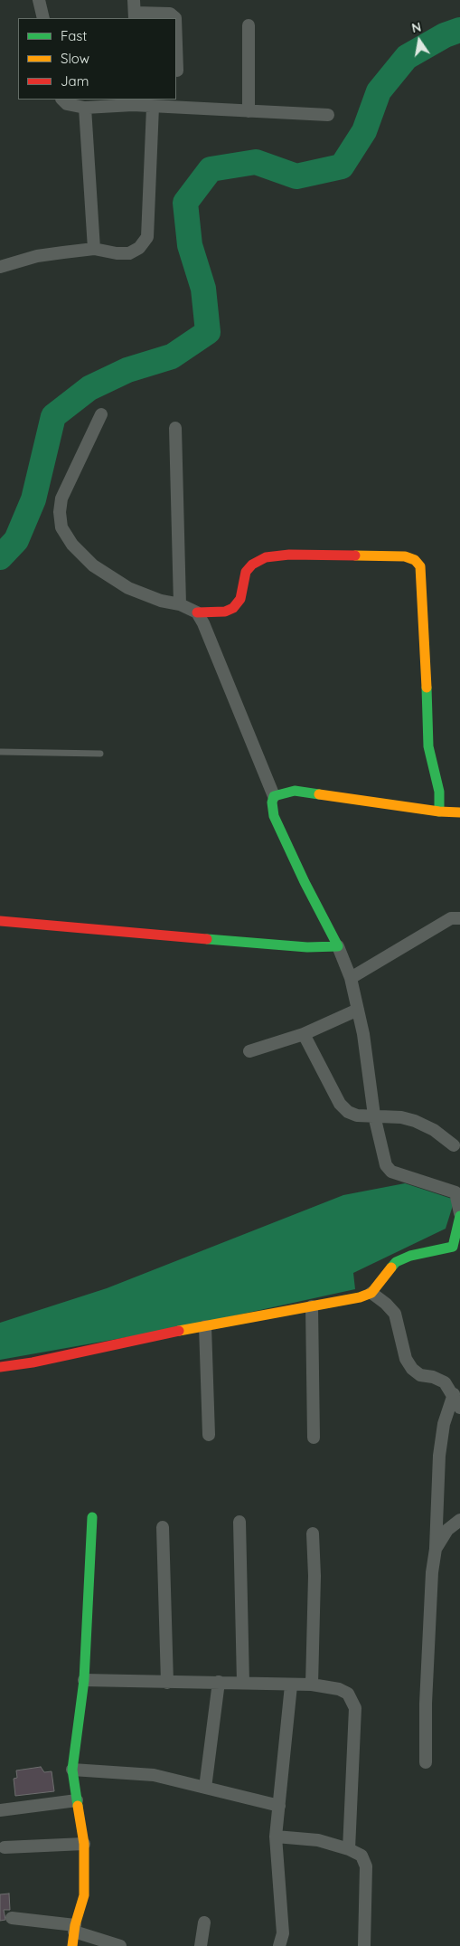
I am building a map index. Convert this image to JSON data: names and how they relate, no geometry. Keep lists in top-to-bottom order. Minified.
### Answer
{"legend":["Fast","Slow","Jam"],"north":"top"}
